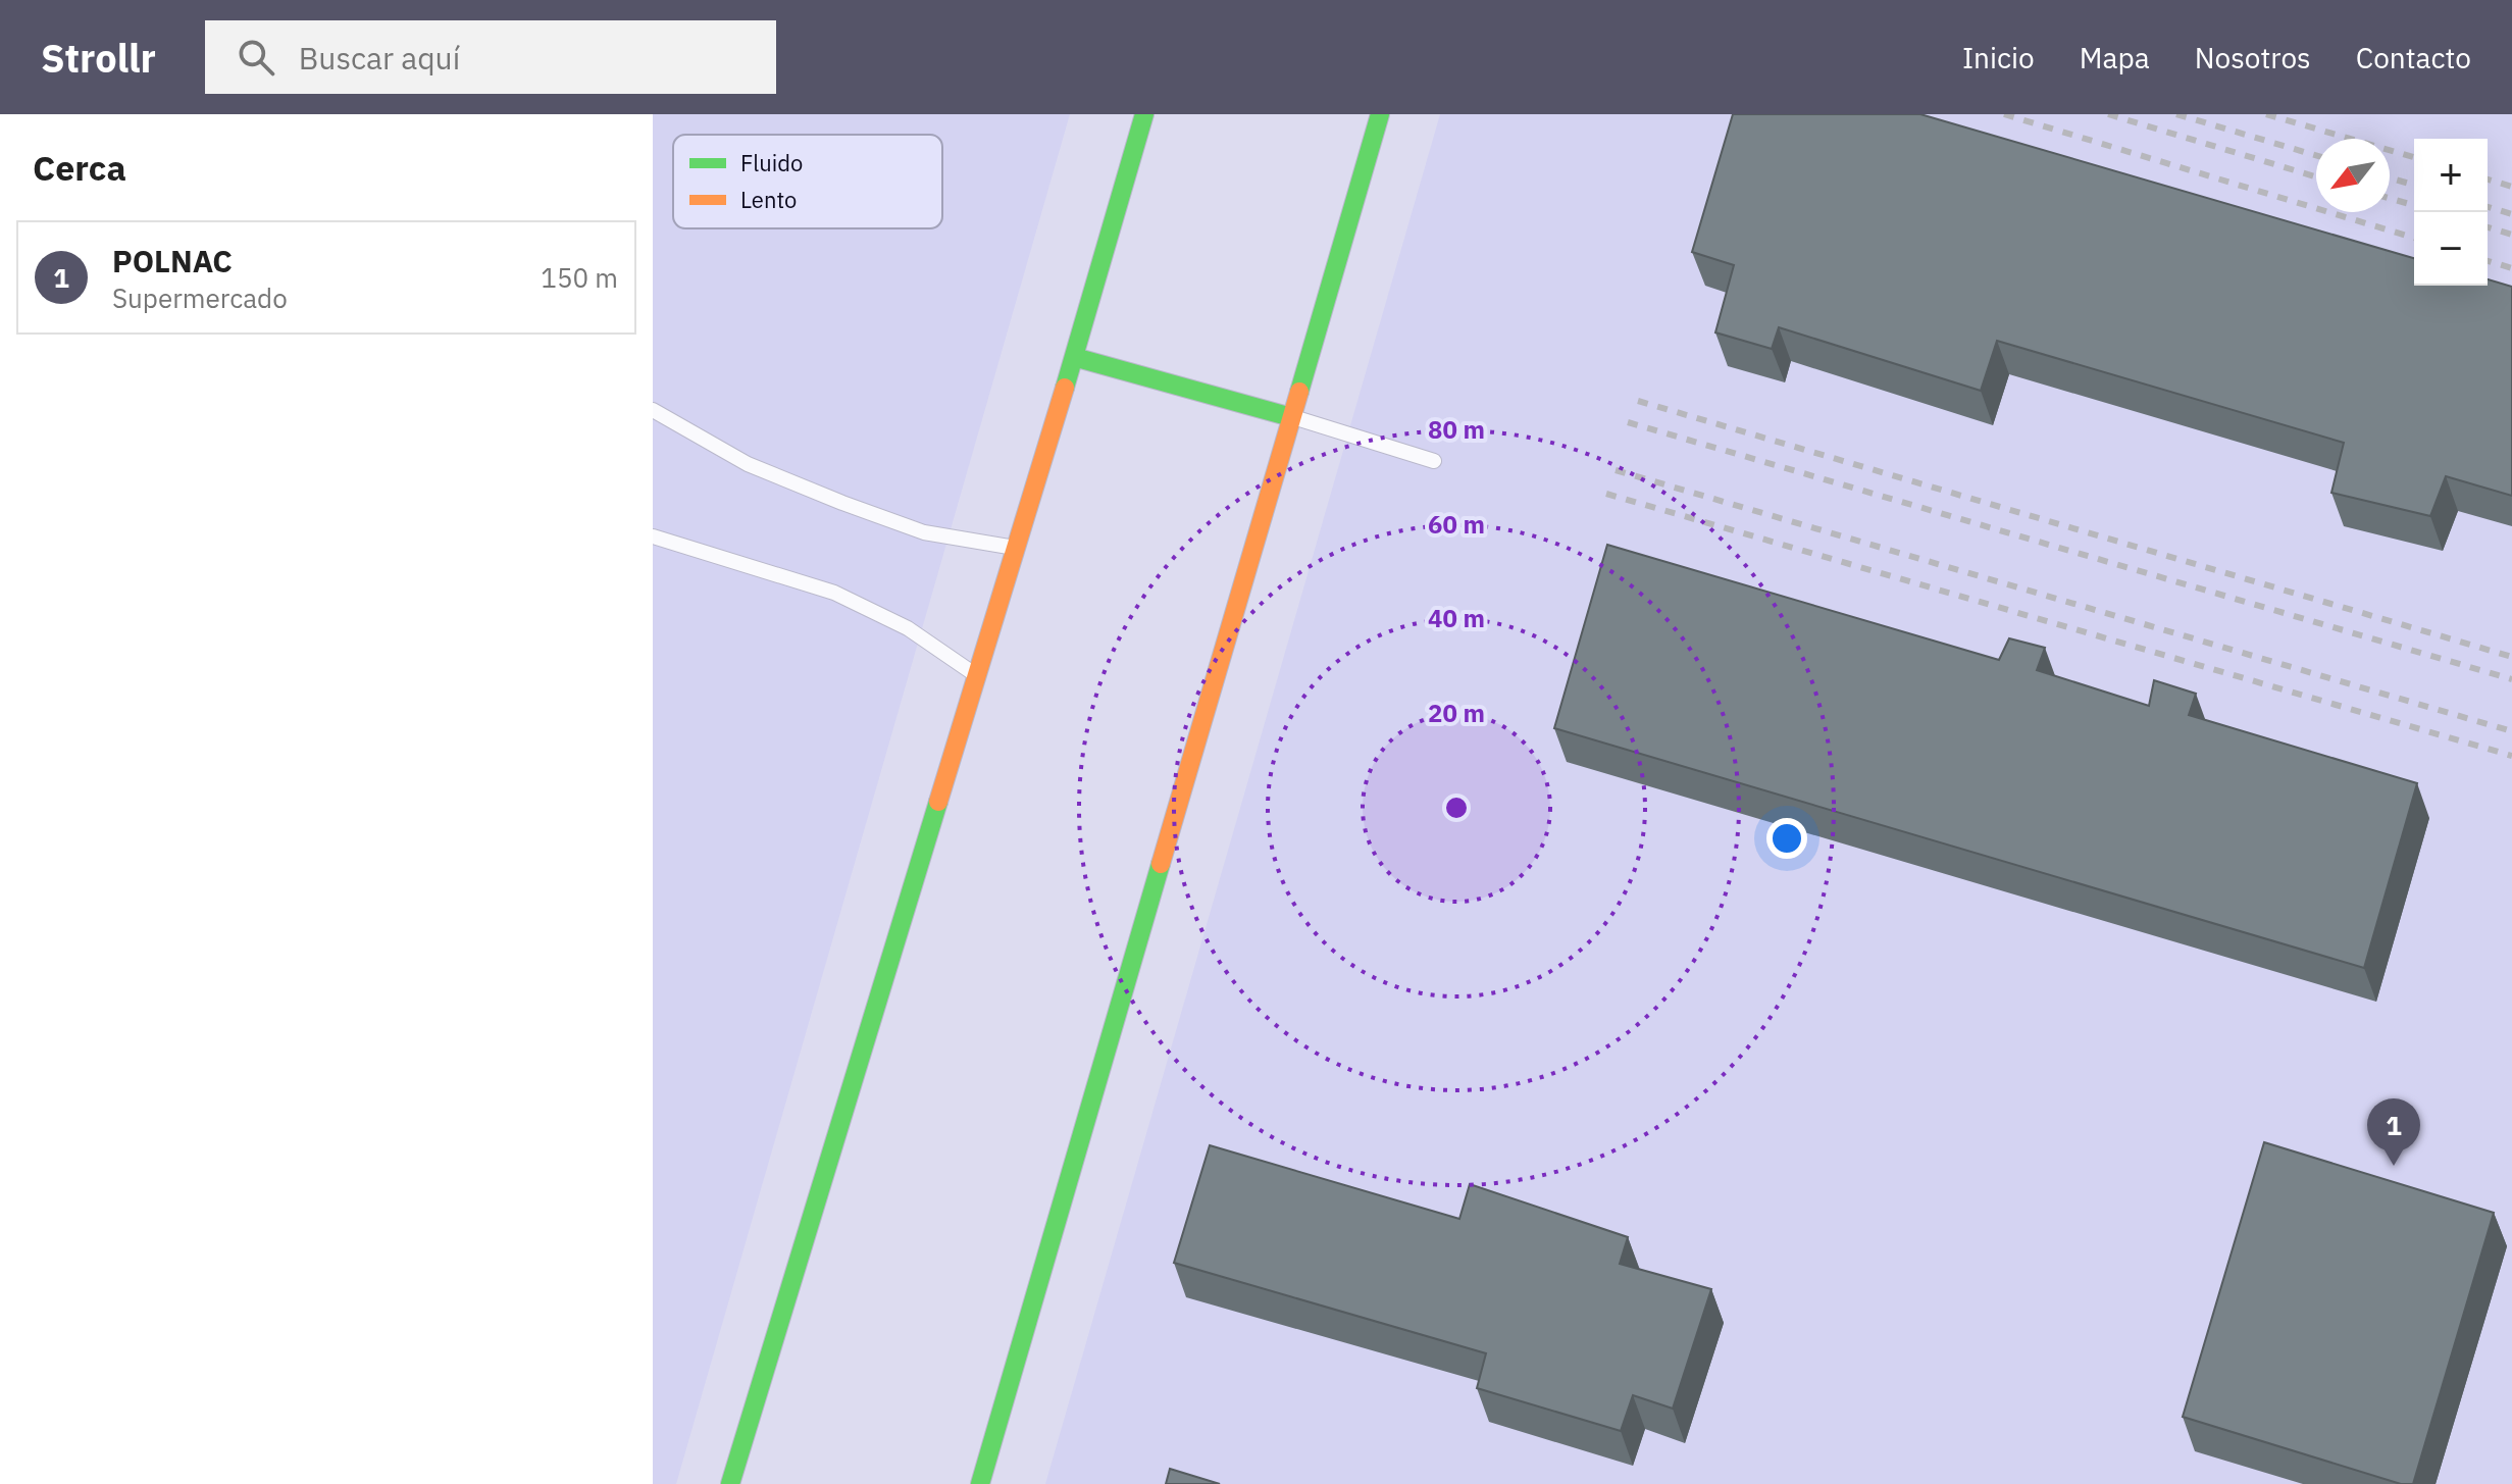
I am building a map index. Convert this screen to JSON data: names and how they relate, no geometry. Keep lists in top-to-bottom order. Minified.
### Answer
{"legend":["Fluido","Lento"],"north":"bottom left","page":{"header":"Strollr","search":"Buscar aquí","nav":["Inicio","Mapa","Nosotros","Contacto"],"heading":"Cerca","map_buttons":["+","−"],"list":[{"mark":"1","name":"POLNAC","note":"Supermercado","value":"150 m"}],"pins":"1"},"rings":["80 m","60 m","40 m","20 m"]}
